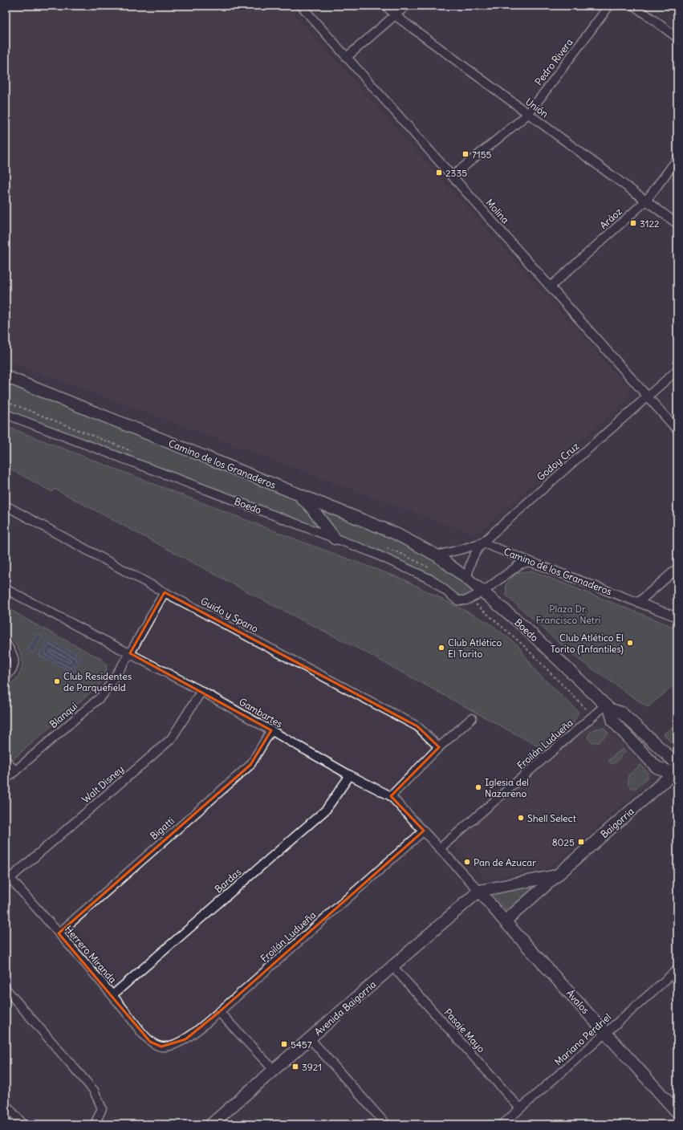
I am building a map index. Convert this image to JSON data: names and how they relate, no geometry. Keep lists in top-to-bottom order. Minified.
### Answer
{"streets":{"main road":["Camino de los Granaderos","Boedo","Baigorria","Ávalos","Avenida Baigorria"],"street":["Pedro Rivera","Unión","Molina","Aráoz","Godoy Cruz","Guido y Spano","Gambartes","Blanqui","Froilán Ludueña","Walt Disney","Bigatti","Bardas","Herrero Miranda","Pasaje Mayo","Mariano Perdriel"]},"crossings":[["Pedro Rivera","Unión"],["Pedro Rivera","Molina"],["Unión","Aráoz"],["Molina","Aráoz"],["Molina","Godoy Cruz"],["Godoy Cruz","Camino de los Granaderos"],["Godoy Cruz","Boedo"],["Camino de los Granaderos","Boedo"],["Boedo","Froilán Ludueña"],["Boedo","Baigorria"],["Guido y Spano","Blanqui"],["Gambartes","Blanqui"],["Gambartes","Froilán Ludueña"],["Gambartes","Walt Disney"],["Gambartes","Bigatti"],["Gambartes","Bardas"],["Gambartes","Ávalos"],["Gambartes","Avenida Baigorria"],["Froilán Ludueña","Herrero Miranda"],["Walt Disney","Herrero Miranda"],["Baigorria","Ávalos"],["Bigatti","Herrero Miranda"],["Bardas","Herrero Miranda"],["Ávalos","Avenida Baigorria"],["Ávalos","Mariano Perdriel"],["Avenida Baigorria","Pasaje Mayo"],["Pasaje Mayo","Mariano Perdriel"]],"parks":["Plaza Dr. Francisco Netri"],"places":{"transit":["7155","2335","3122","8025","5457","3921"],"other":["Club Atlético El Torito (Infantiles)","Club Atlético El Torito","Club Residentes de Parquefield","Iglesia del Nazareno","Shell Select","Pan de Azucar"]}}
